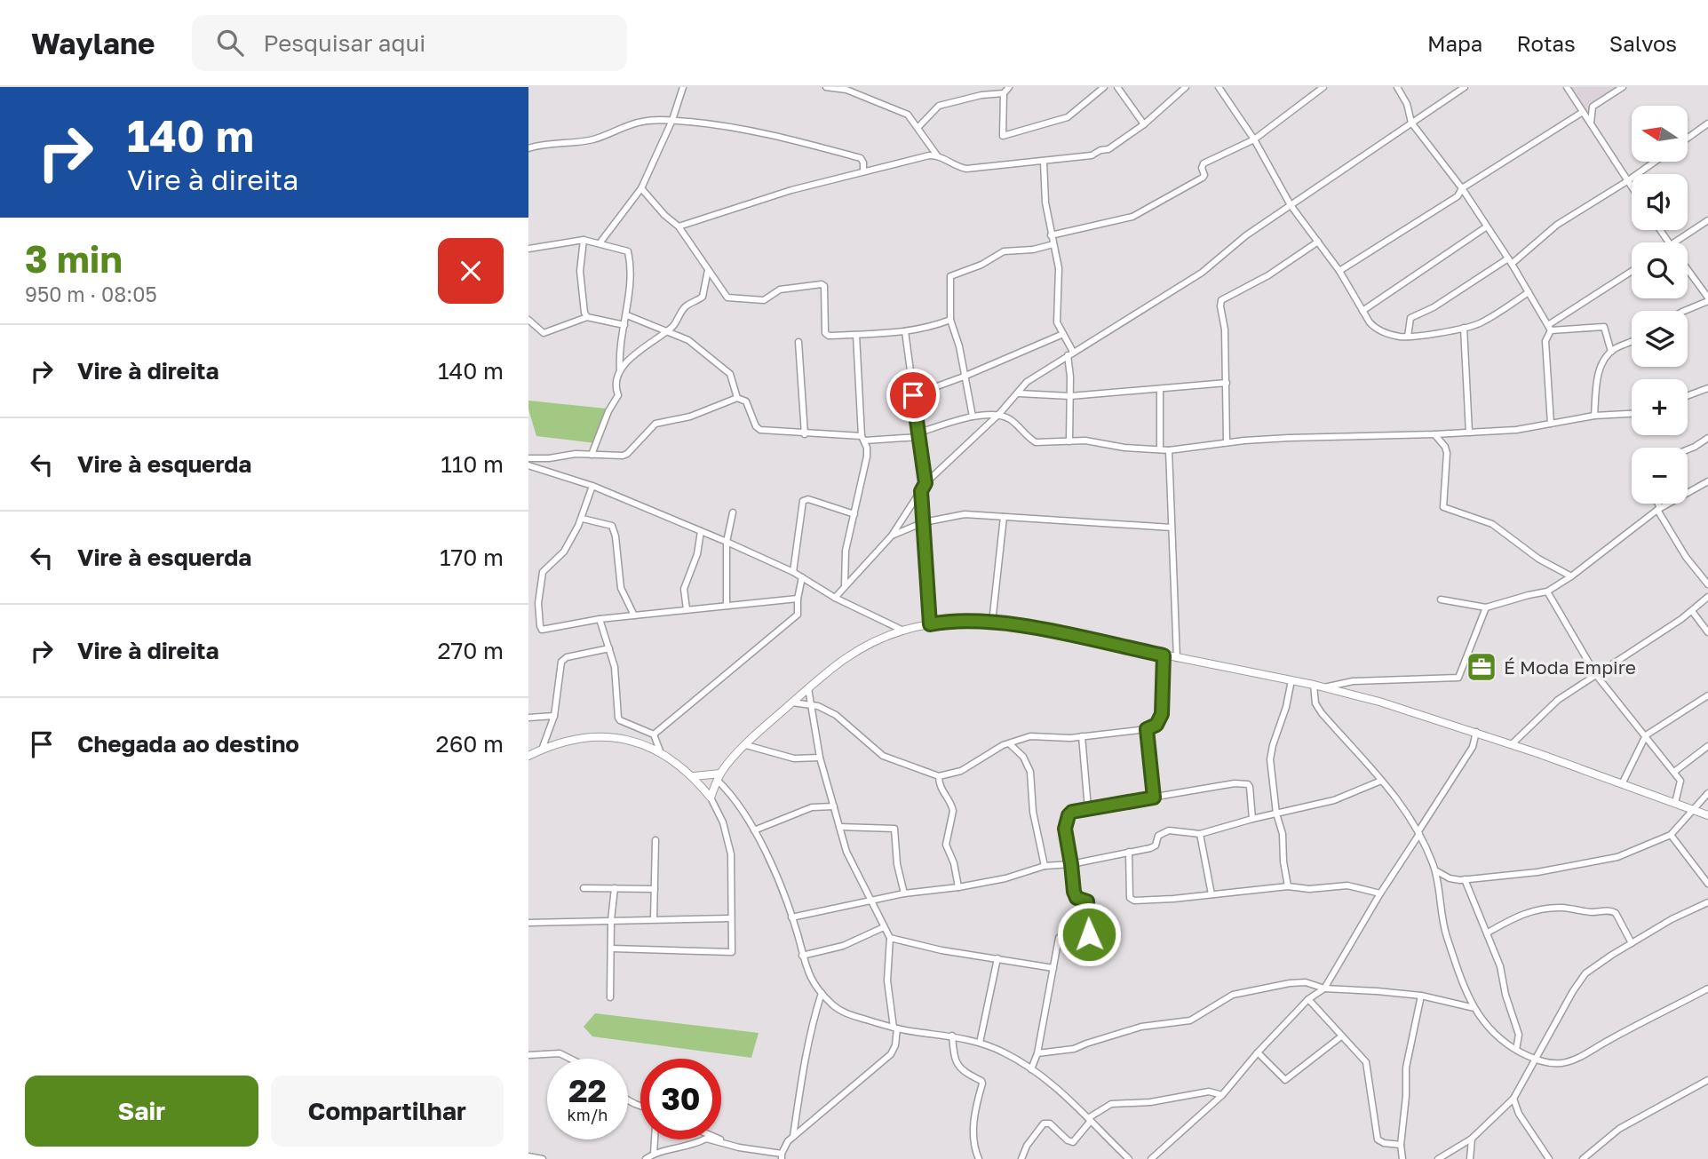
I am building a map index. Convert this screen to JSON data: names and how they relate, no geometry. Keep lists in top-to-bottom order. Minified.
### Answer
{"places":{"office":["É Moda Empire"]},"north":"left","page":{"header":"Waylane","search":"Pesquisar aqui","nav":["Mapa","Rotas","Salvos"],"turn":["140 m","Vire à direita"],"map_buttons":["+","−"],"heading":["3 min","950 m · 08:05"],"list":[{"name":"Vire à direita","value":"140 m"},{"name":"Vire à esquerda","value":"110 m"},{"name":"Vire à esquerda","value":"170 m"},{"name":"Vire à direita","value":"270 m"},{"name":"Chegada ao destino","value":"260 m"}],"speed":"22 km/h","limit":"30","buttons":["Sair","Compartilhar"]}}
